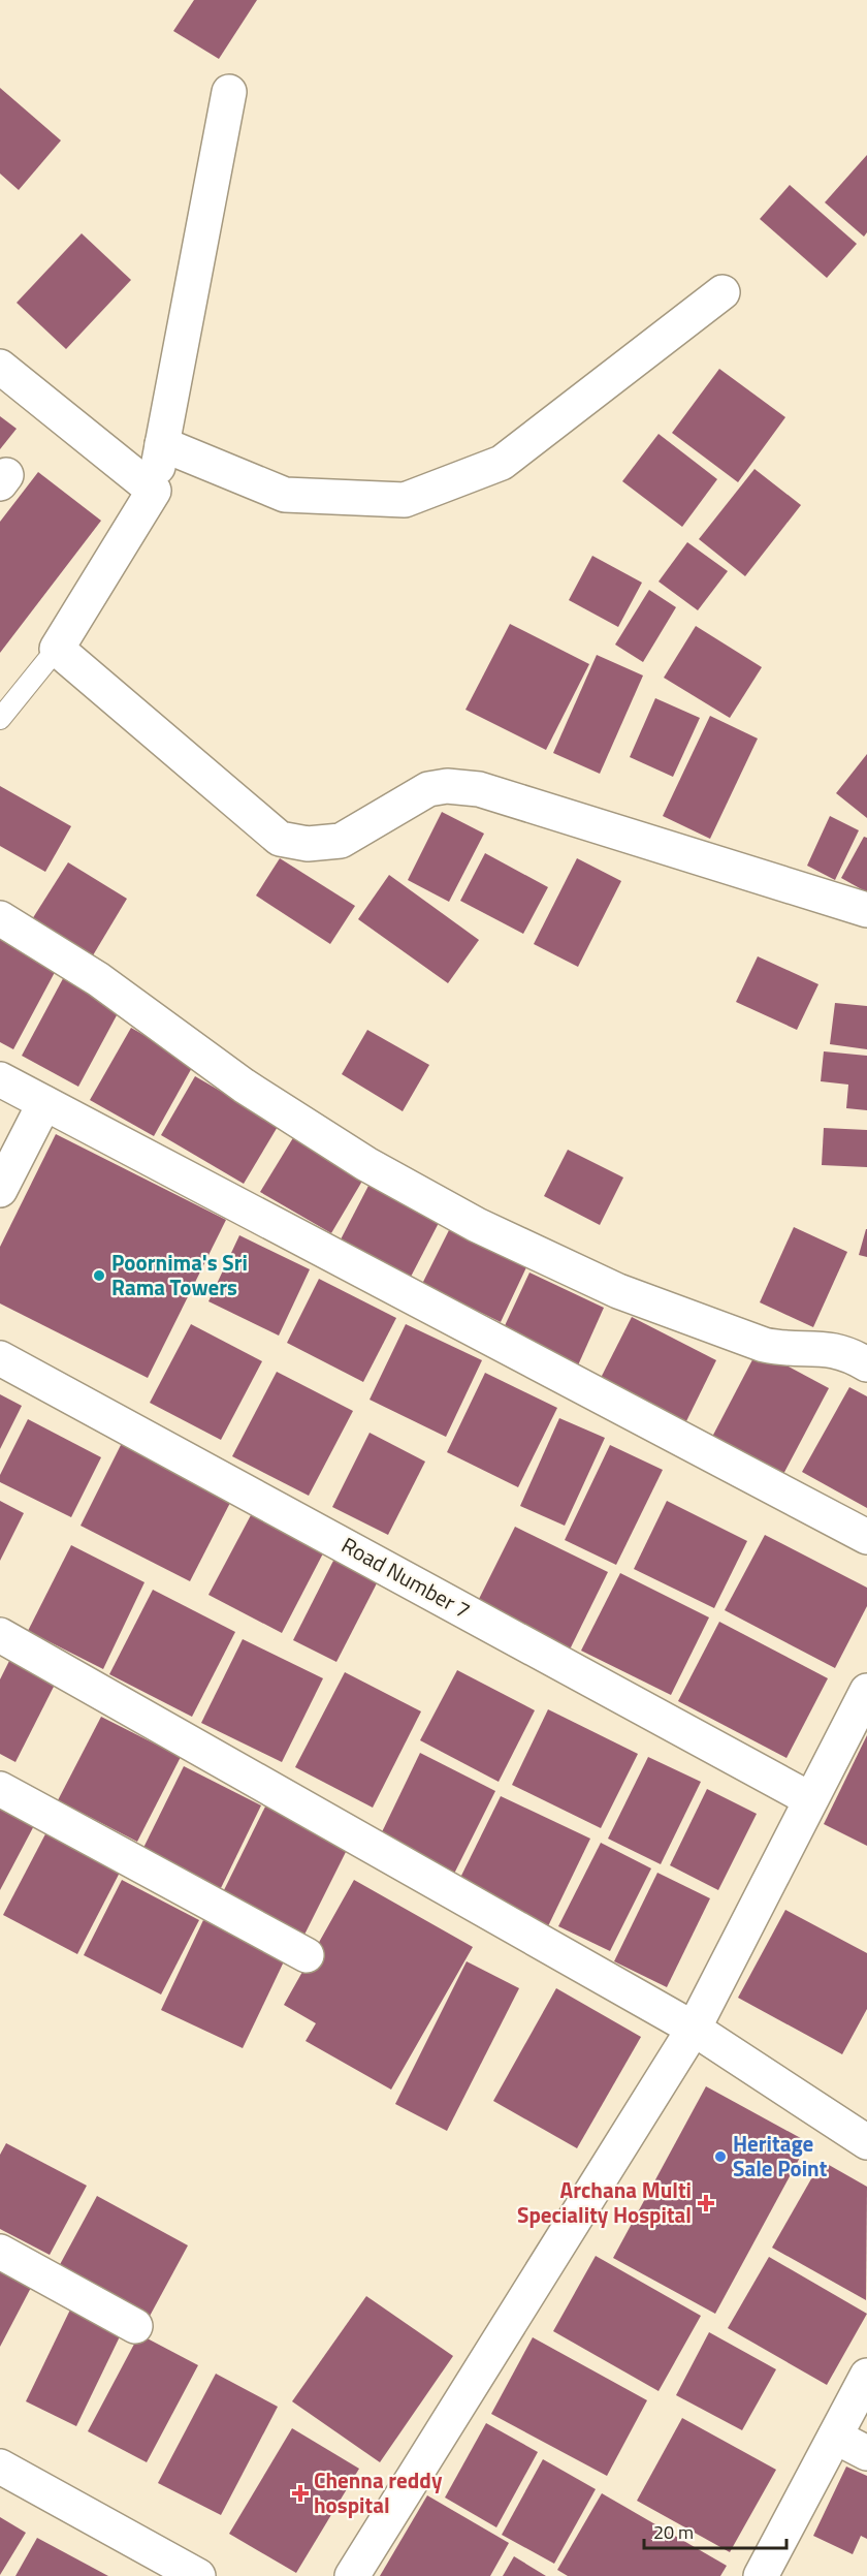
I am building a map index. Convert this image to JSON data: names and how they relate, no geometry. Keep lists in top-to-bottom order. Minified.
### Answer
{"streets":{"street":["Road Number 7"]},"places":{"other":["Poornima's Sri Rama Towers","Heritage Sale Point"],"health":["Archana Multi Speciality Hospital","Chenna reddy hospital"]},"scale_bar":"20 m"}
